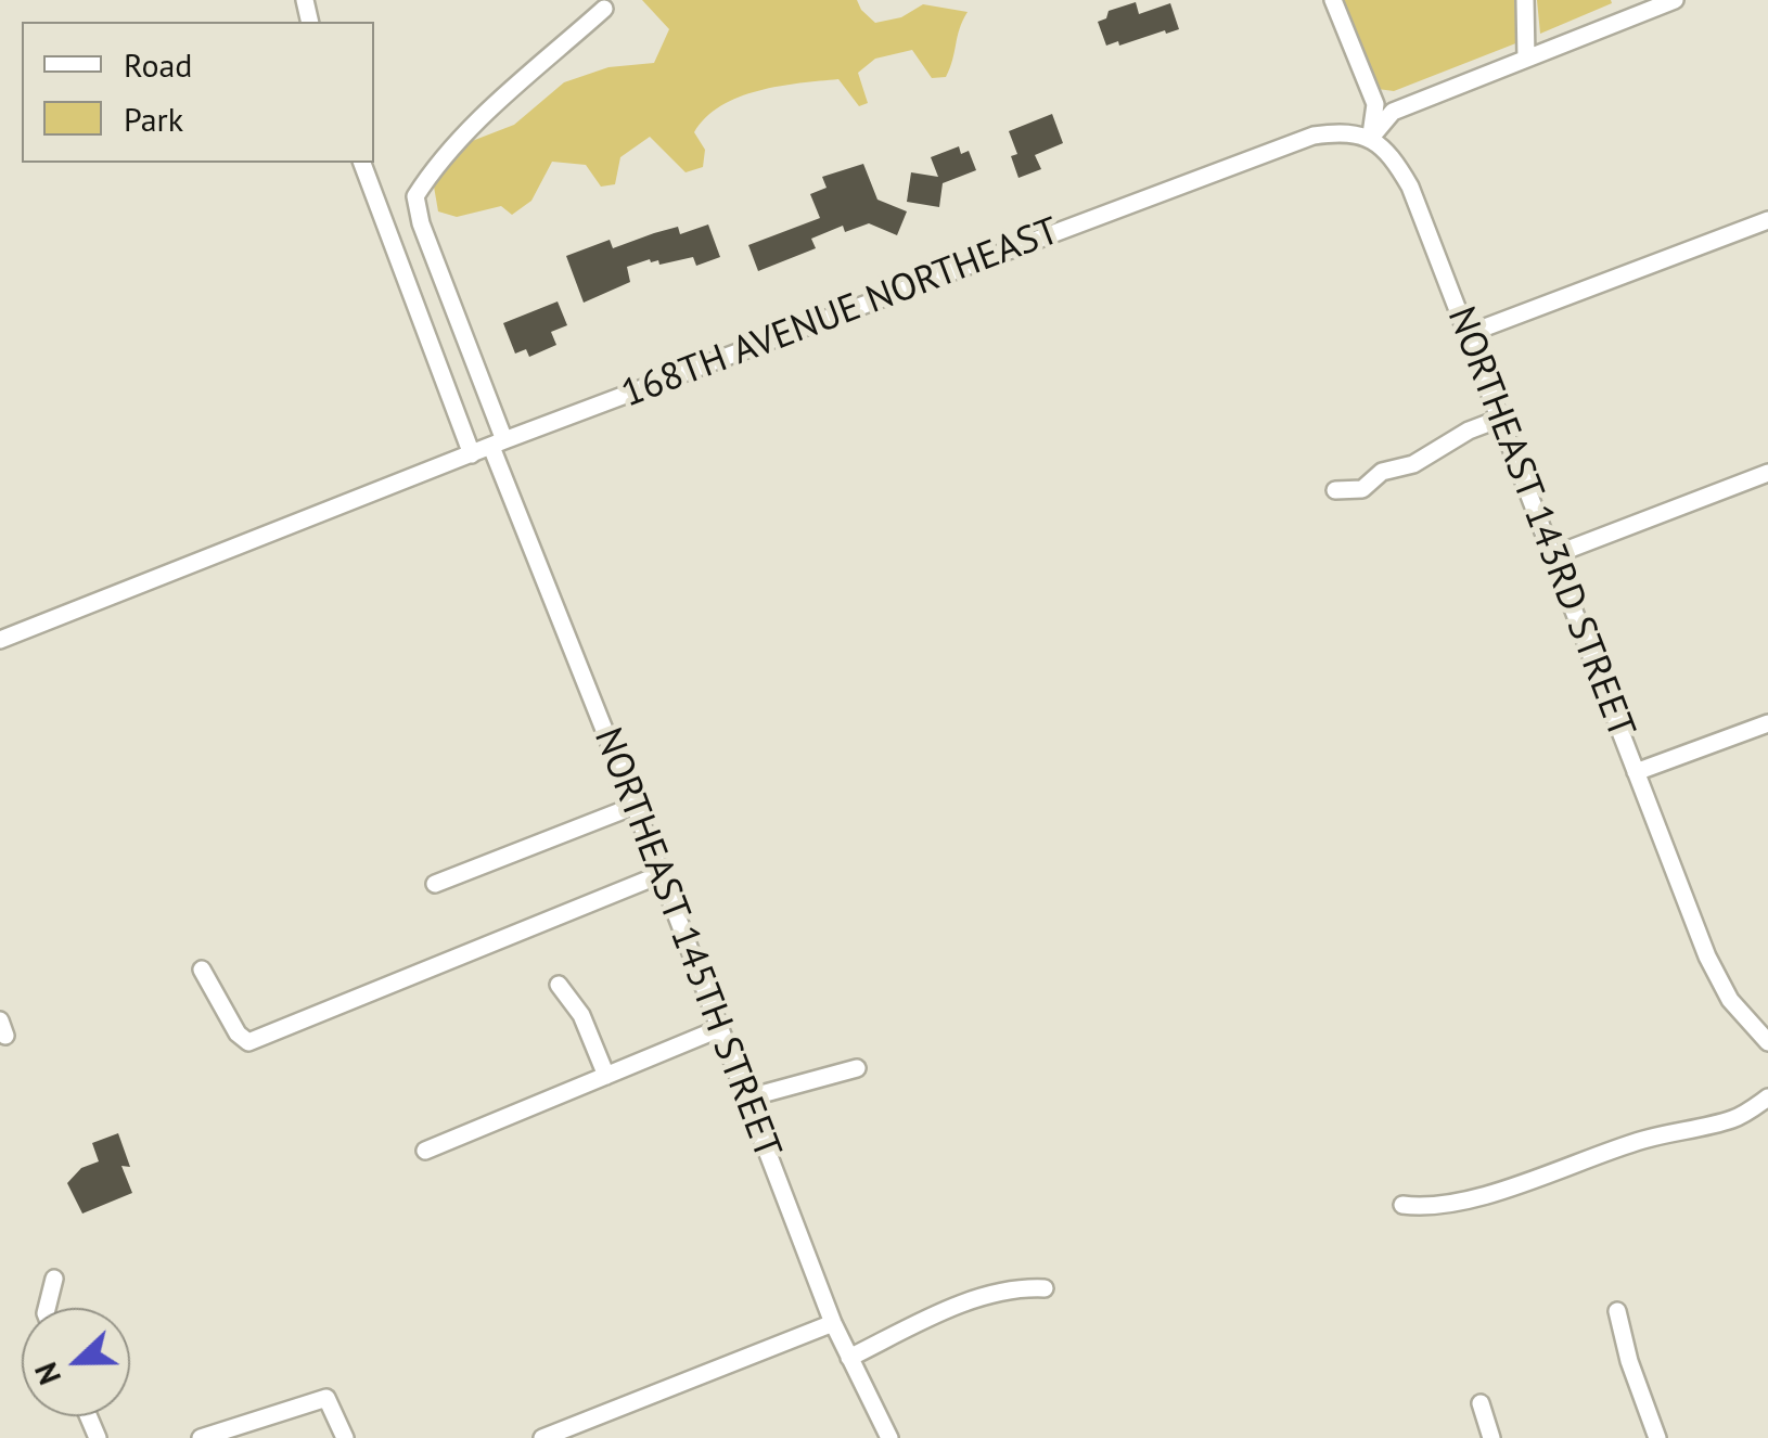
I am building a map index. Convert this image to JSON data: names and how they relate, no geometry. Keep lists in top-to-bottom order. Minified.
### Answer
{"streets":{"street":["168TH AVENUE NORTHEAST","NORTHEAST 143RD STREET","NORTHEAST 145TH STREET"]},"crossings":[["168TH AVENUE NORTHEAST","NORTHEAST 143RD STREET"],["168TH AVENUE NORTHEAST","NORTHEAST 145TH STREET"]],"legend":["Road","Park"],"north":"left"}
